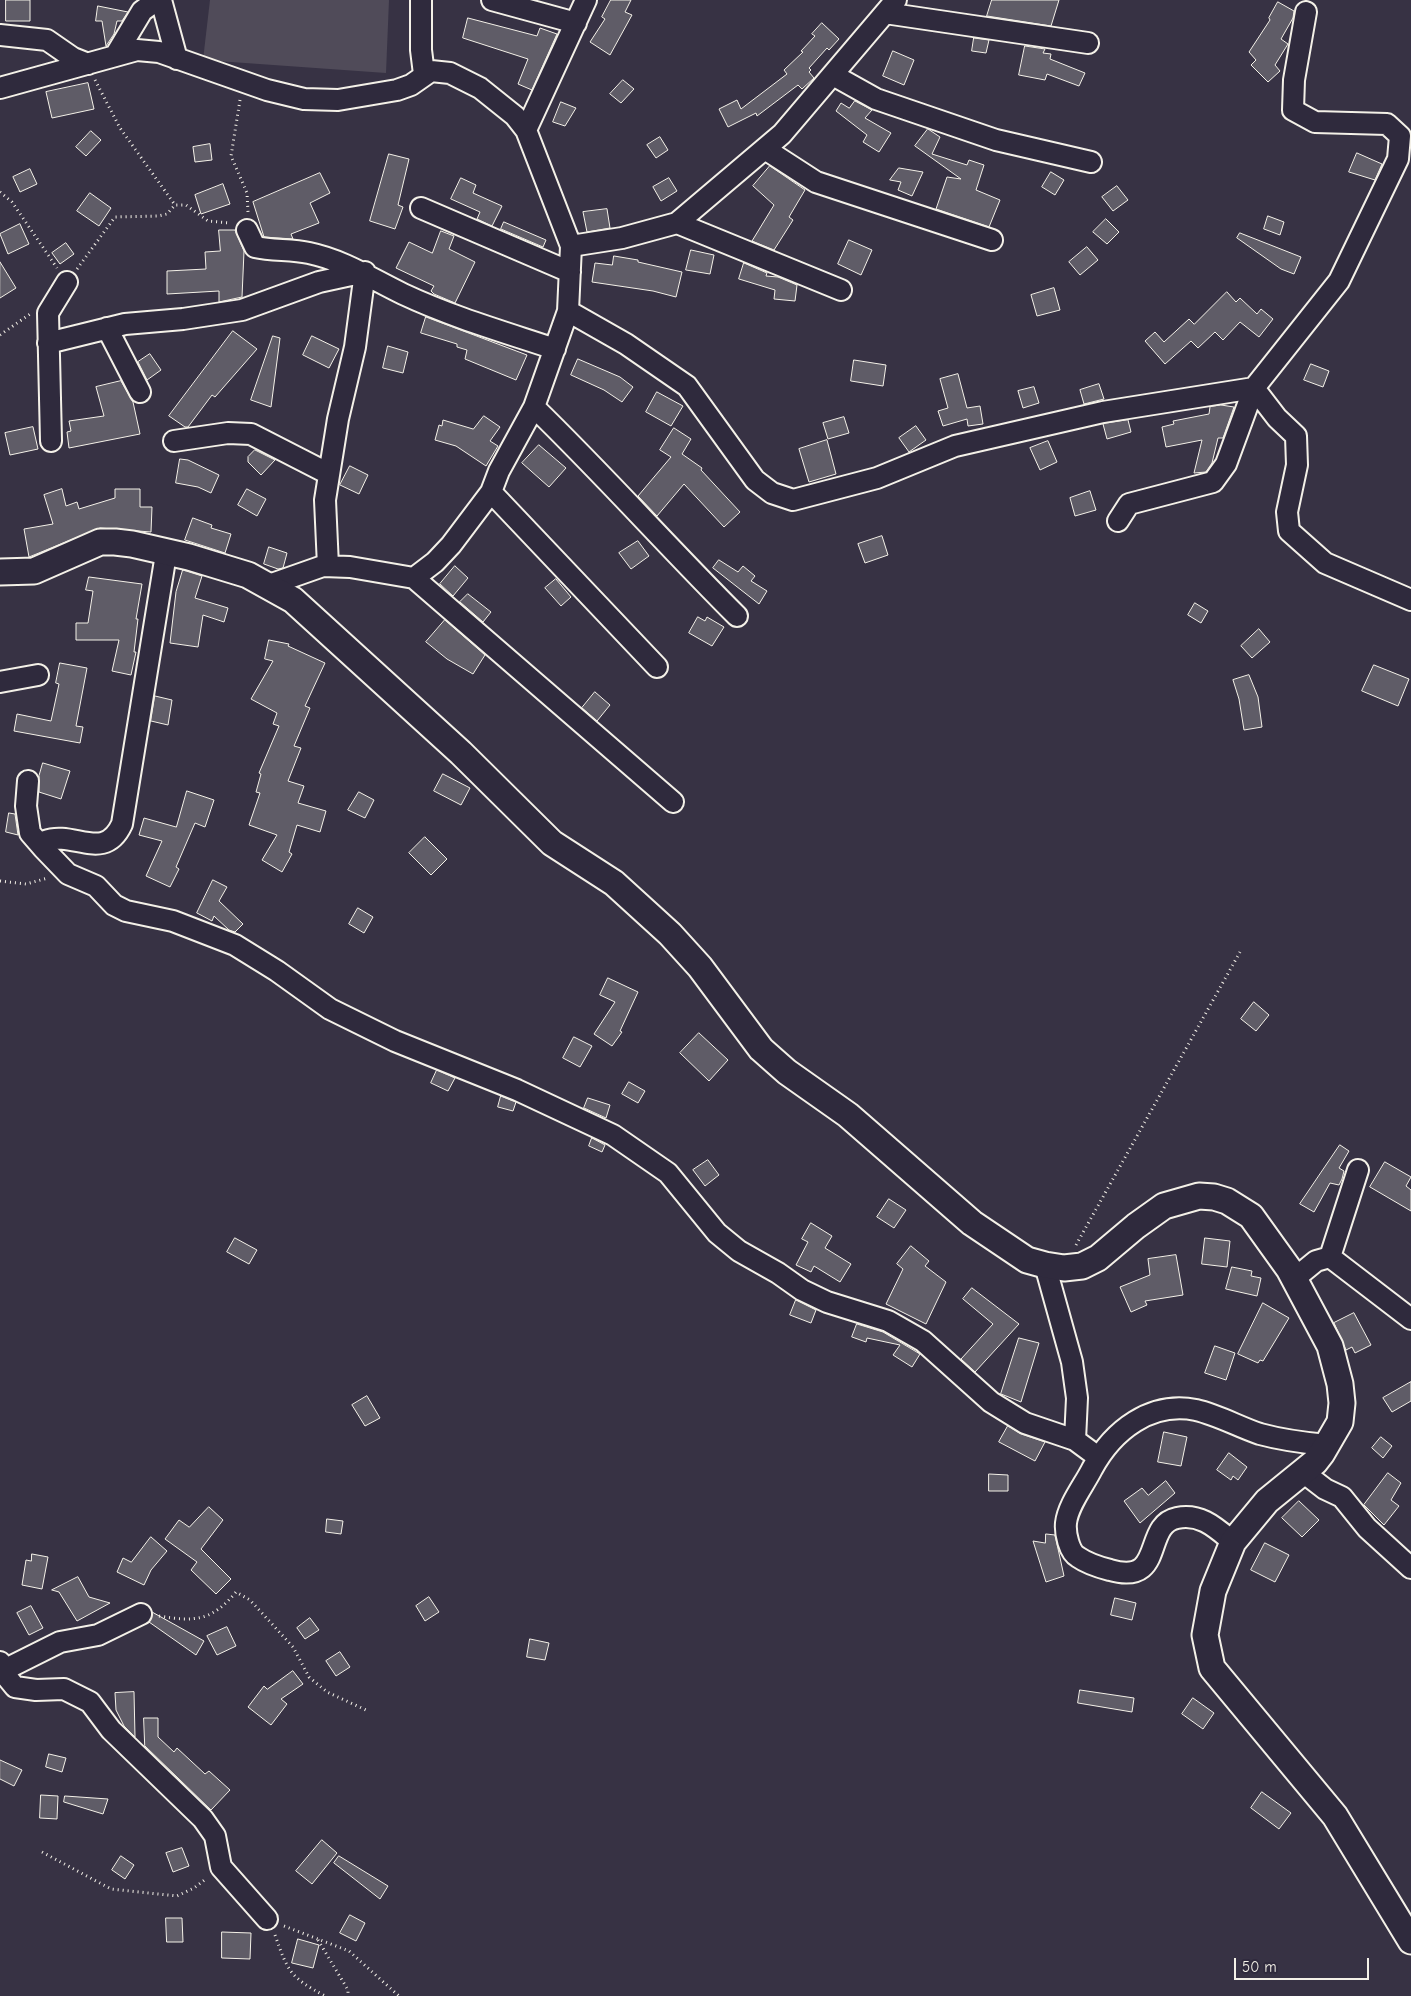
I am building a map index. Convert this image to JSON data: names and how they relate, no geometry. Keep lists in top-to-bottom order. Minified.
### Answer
{"scale_bar":"50 m"}
